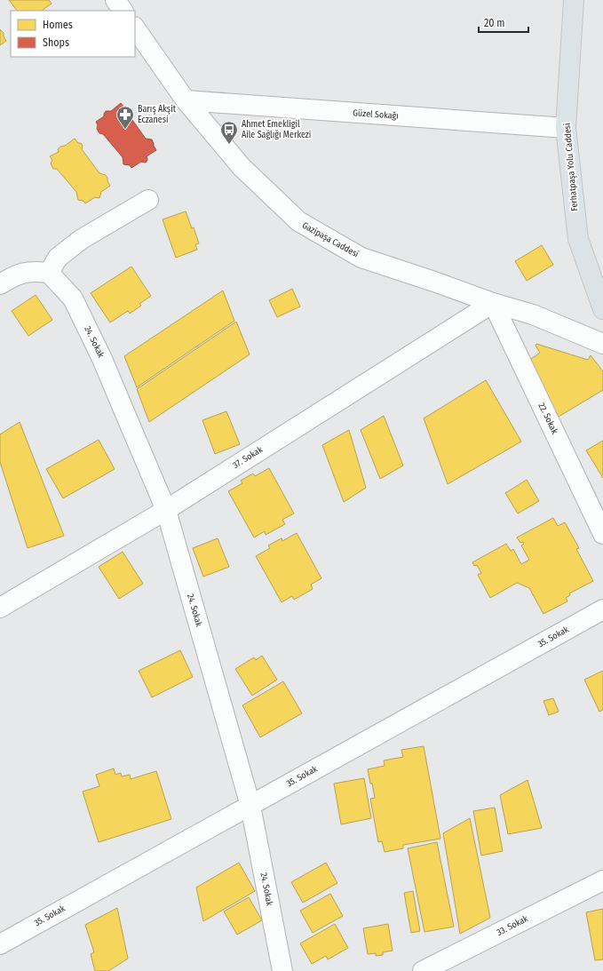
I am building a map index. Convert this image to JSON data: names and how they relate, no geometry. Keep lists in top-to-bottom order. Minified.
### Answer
{"streets":{"main road":["Ferhatpaşa Yolu Caddesi"],"street":["Güzel Sokağı","Gazipaşa Caddesi","24. Sokak","22. Sokak","37. Sokak","35. Sokak","33. Sokak"]},"crossings":[["Güzel Sokağı","Ferhatpaşa Yolu Caddesi"],["Güzel Sokağı","Gazipaşa Caddesi"],["Gazipaşa Caddesi","22. Sokak"],["Gazipaşa Caddesi","37. Sokak"],["24. Sokak","37. Sokak"],["24. Sokak","35. Sokak"],["22. Sokak","37. Sokak"]],"places":{"pharmacy":["Barış Akşit Eczanesi"],"bus stop":["Ahmet Emekligil Aile Sağlığı Merkezi"]},"legend":["Homes","Shops"],"scale_bar":"20 m"}
